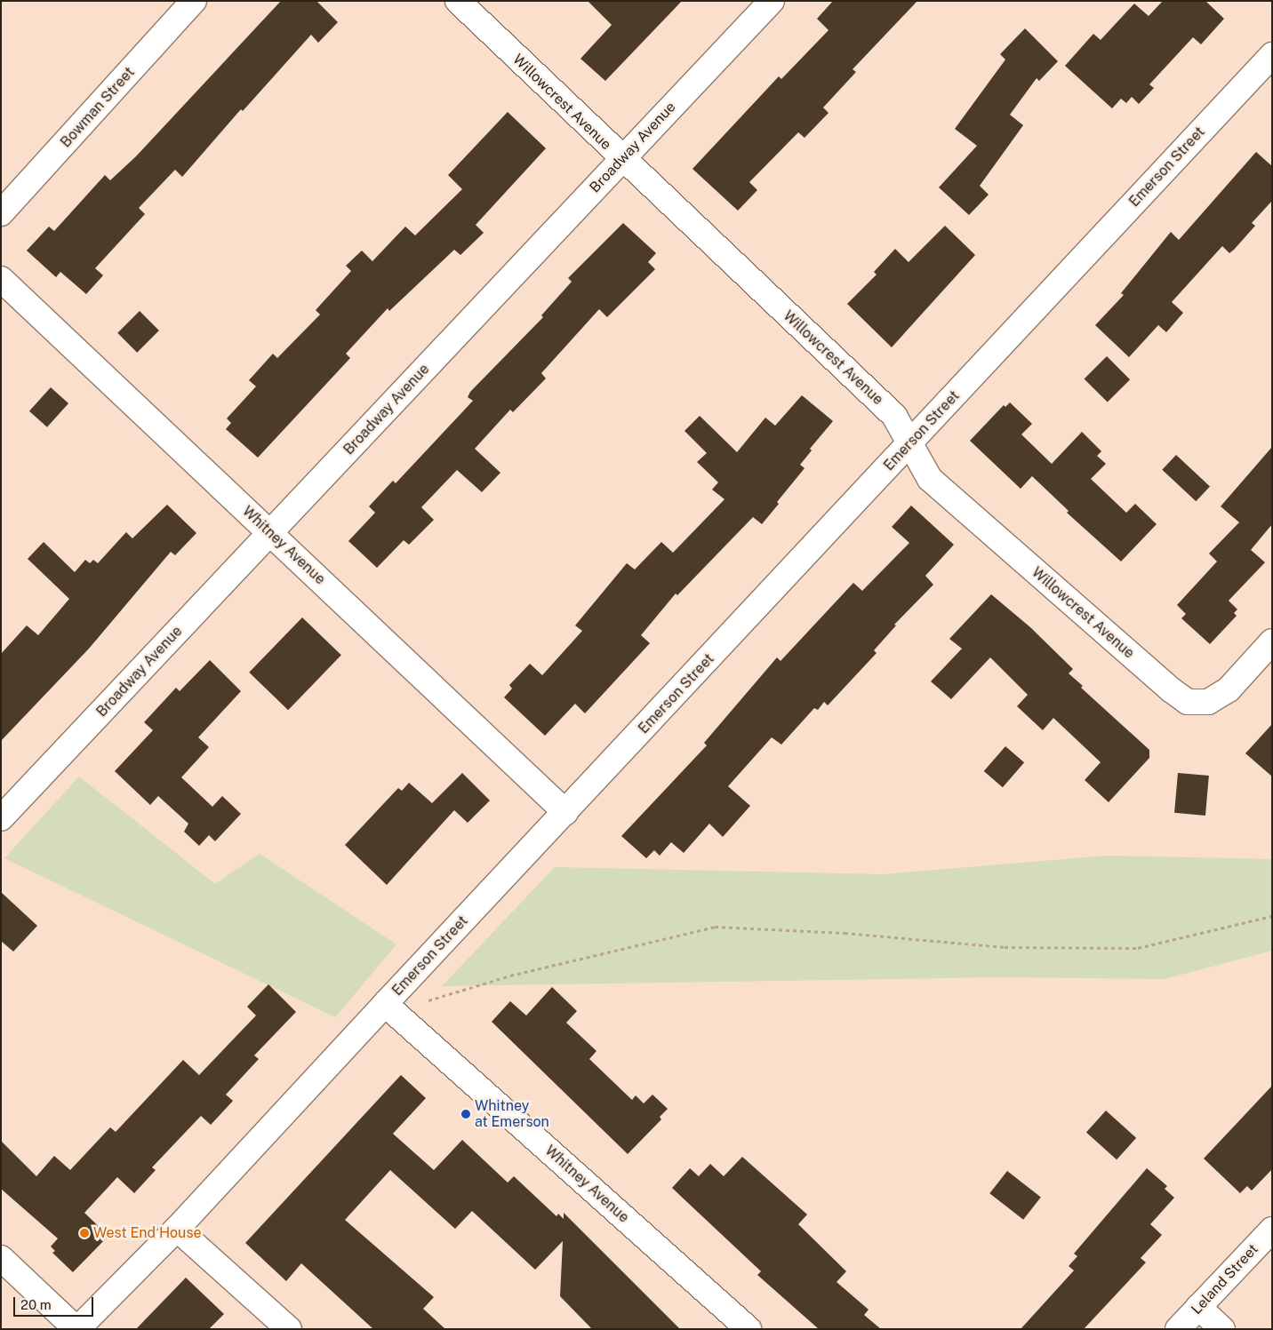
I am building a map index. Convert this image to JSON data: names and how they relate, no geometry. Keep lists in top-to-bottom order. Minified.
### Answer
{"streets":{"street":["Willowcrest Avenue","Bowman Street","Broadway Avenue","Emerson Street","Whitney Avenue","Leland Street"]},"crossings":[["Willowcrest Avenue","Broadway Avenue"],["Willowcrest Avenue","Emerson Street"],["Broadway Avenue","Whitney Avenue"],["Emerson Street","Whitney Avenue"]],"places":["Whitney at Emerson","West End House"],"scale_bar":"20 m"}
